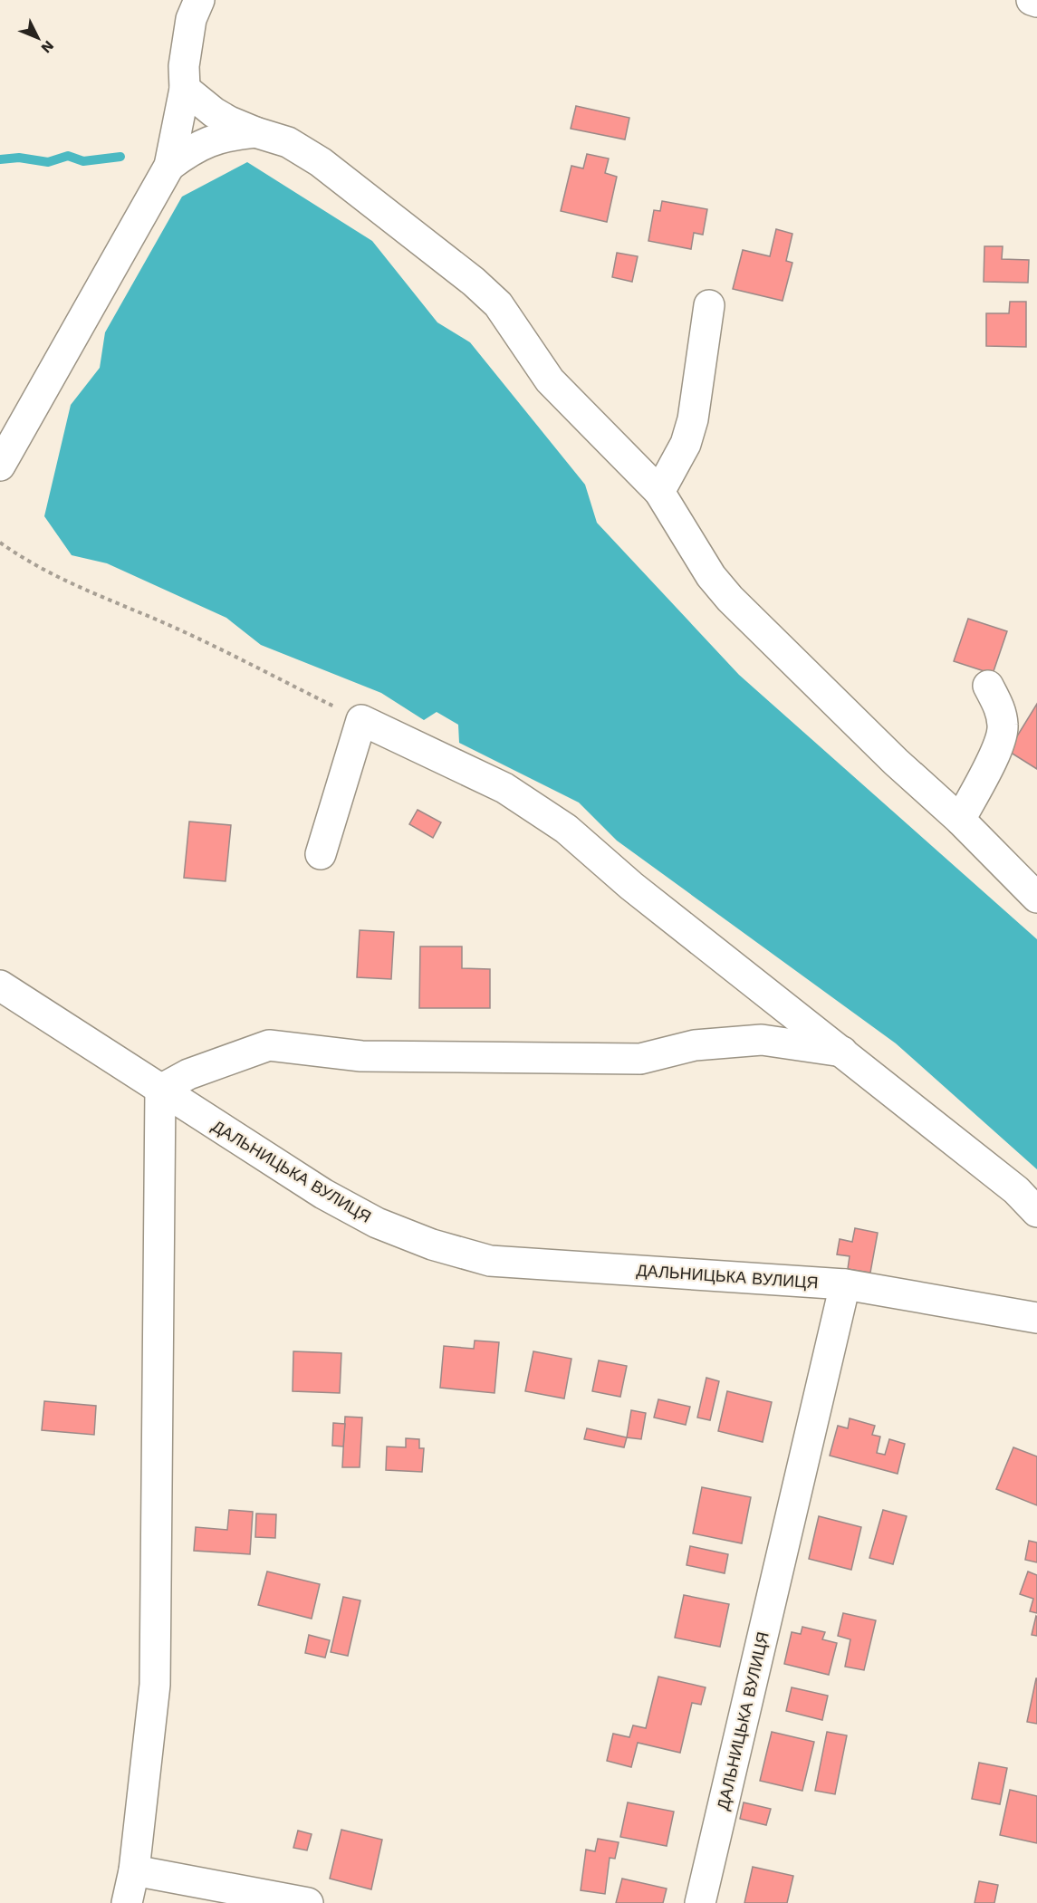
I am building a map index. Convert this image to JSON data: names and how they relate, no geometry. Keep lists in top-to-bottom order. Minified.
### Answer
{"streets":{"street":["ДАЛЬНИЦЬКА ВУЛИЦЯ"]},"north":"bottom right"}
